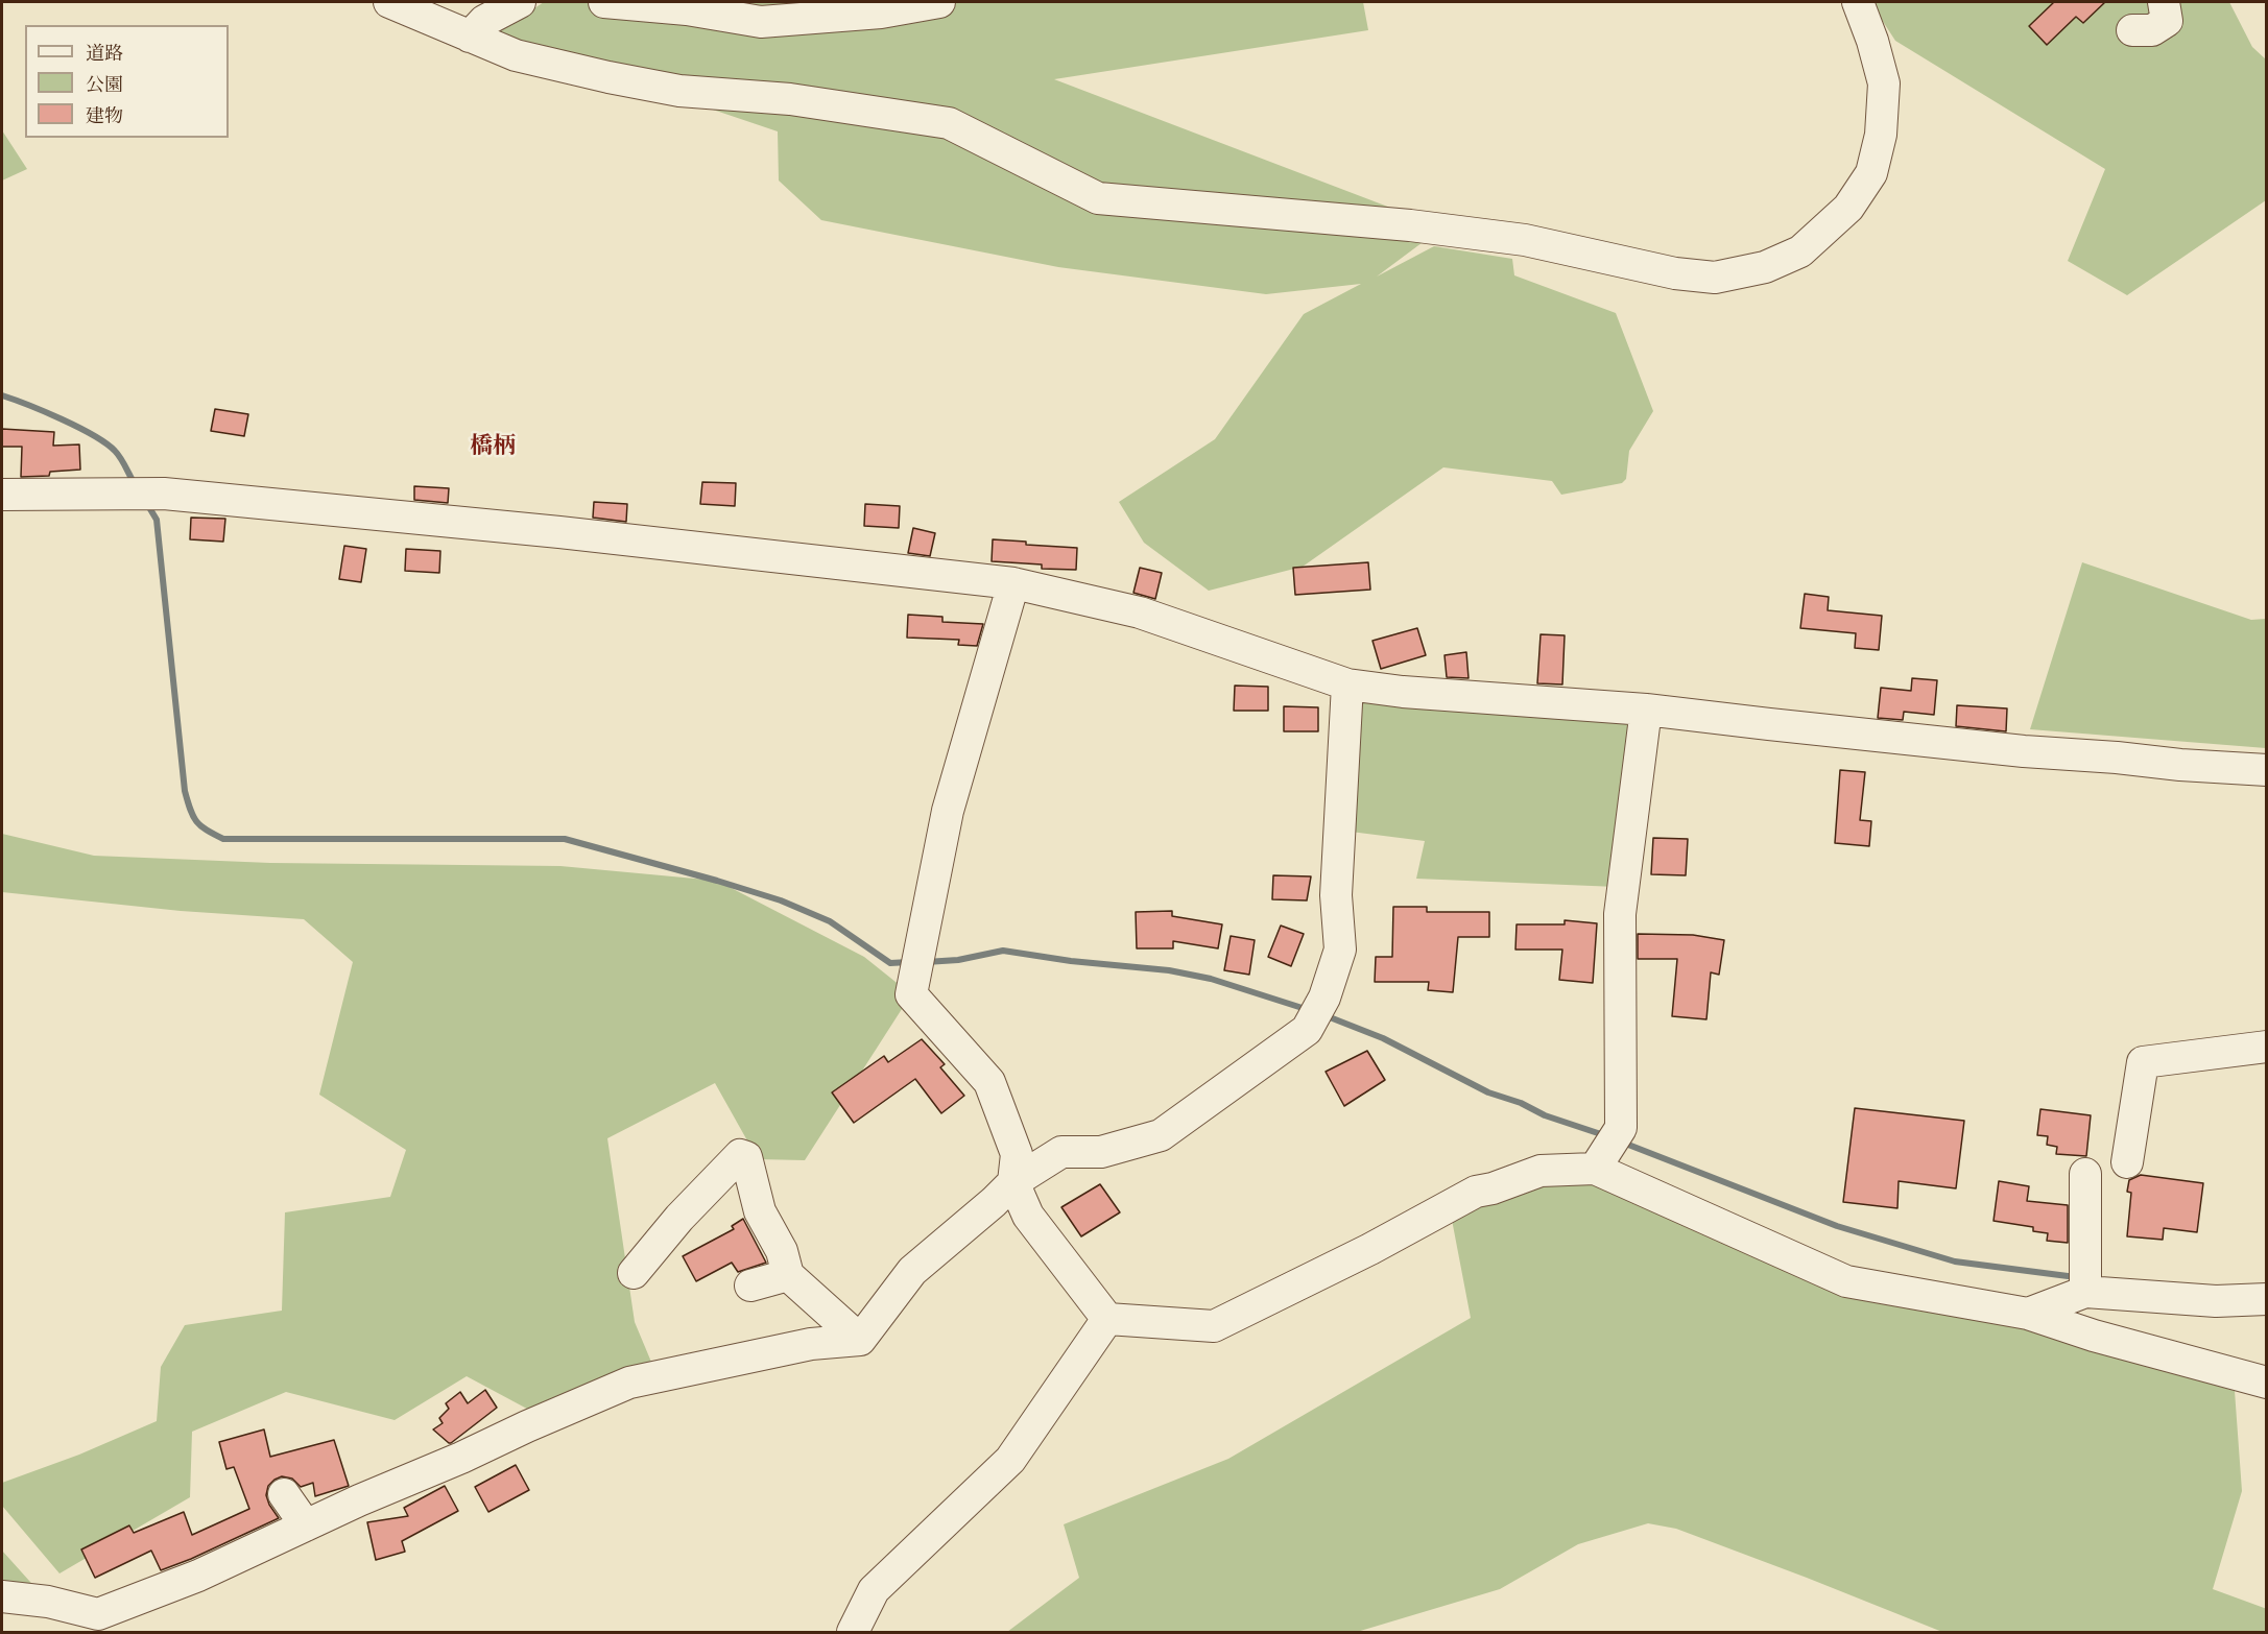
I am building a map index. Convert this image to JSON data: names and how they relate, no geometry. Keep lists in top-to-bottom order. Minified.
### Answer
{"districts":["橋柄"],"legend":["道路","公園","建物"]}
